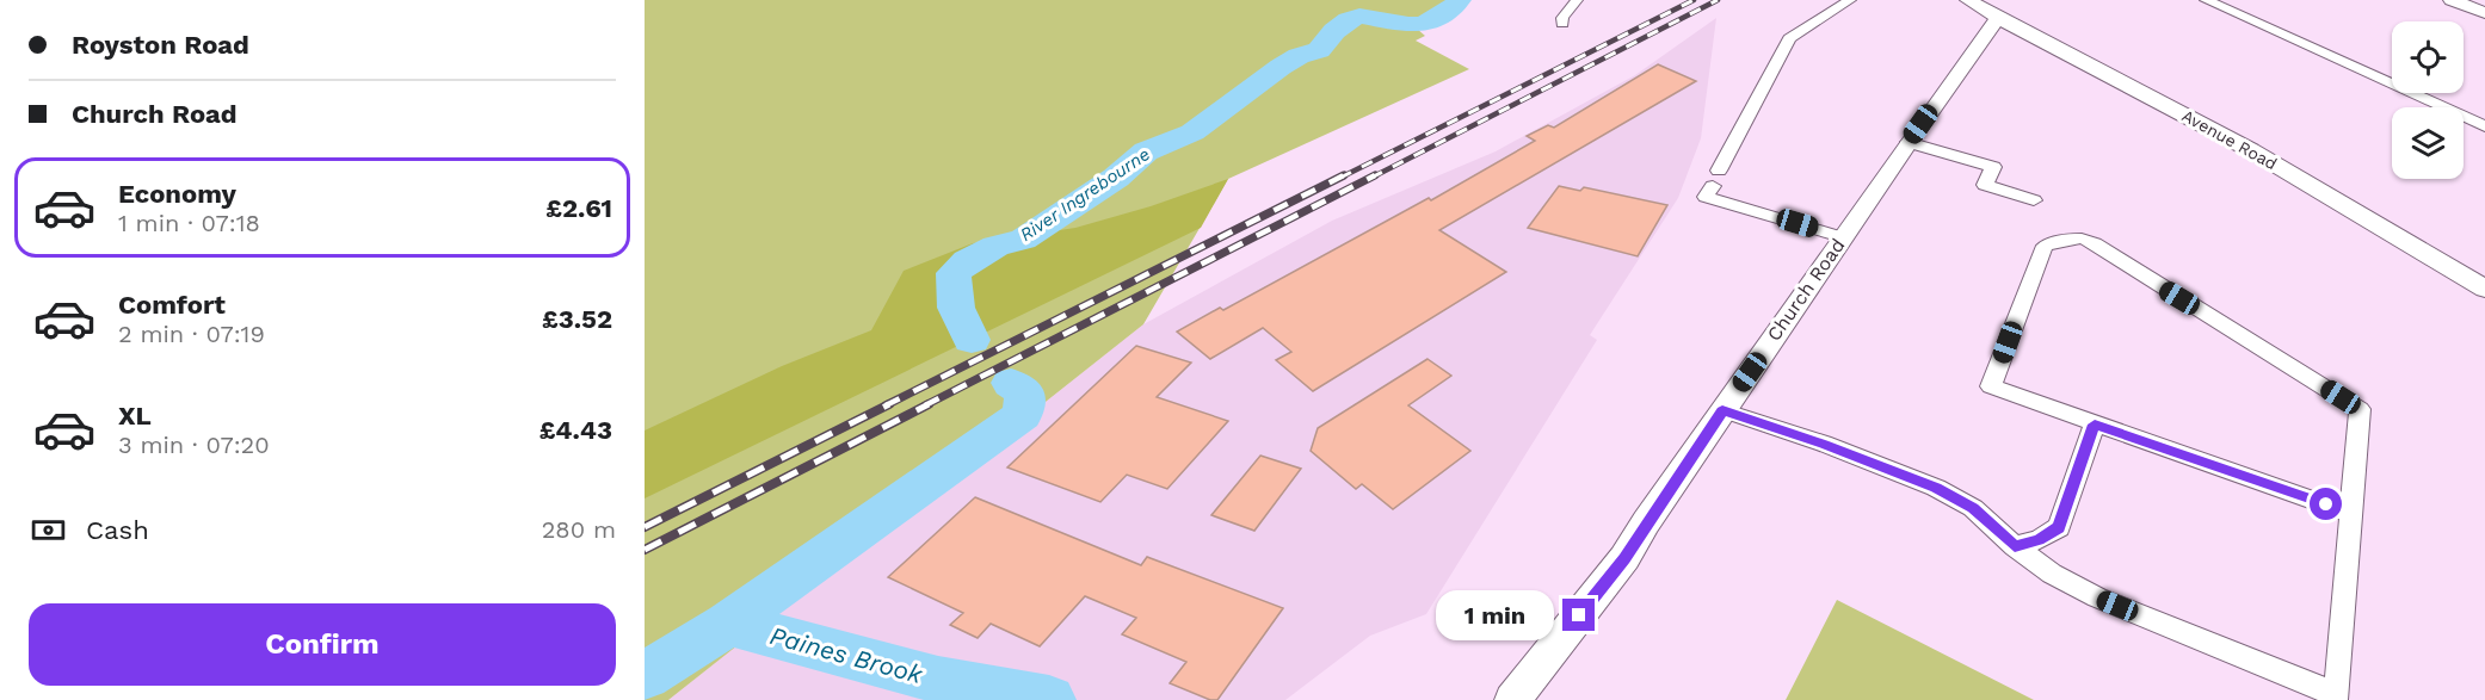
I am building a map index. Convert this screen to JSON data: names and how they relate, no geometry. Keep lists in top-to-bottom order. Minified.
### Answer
{"streets":{"street":["Avenue Road","Church Road"]},"crossings":[["Avenue Road","Church Road"]],"water":["River Ingrebourne","Paines Brook"],"page":{"banner":["Royston Road","Church Road"],"list":[{"name":"Economy","note":"1 min · 07:18","value":"£2.61"},{"name":"Comfort","note":"2 min · 07:19","value":"£3.52"},{"name":"XL","note":"3 min · 07:20","value":"£4.43"}],"pay":["Cash","280 m"],"buttons":"Confirm","bubble":"1 min"}}
